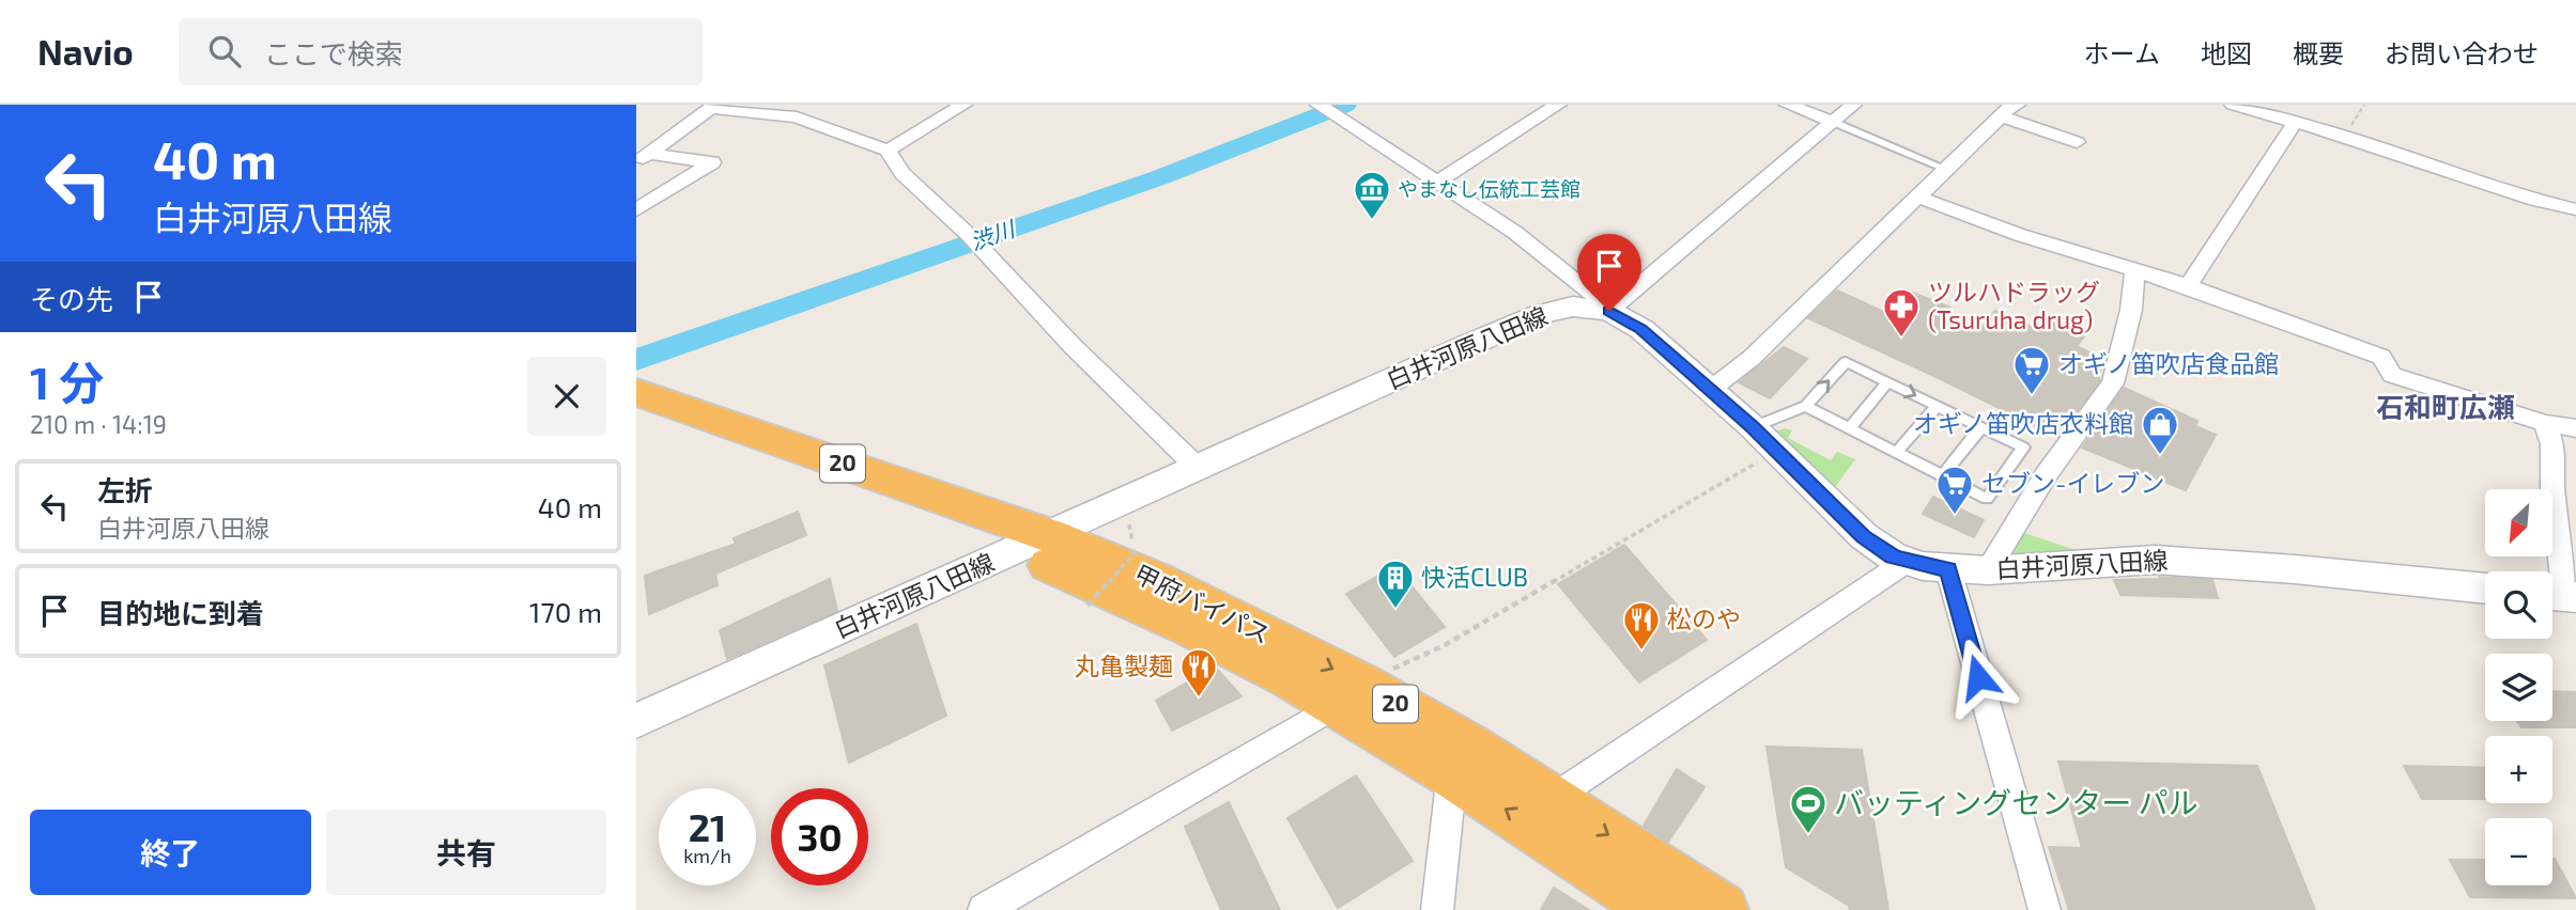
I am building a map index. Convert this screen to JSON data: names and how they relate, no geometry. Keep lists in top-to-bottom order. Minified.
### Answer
{"streets":{"highway":["20","甲府バイパス"],"main road":["白井河原八田線"]},"crossings":[["白井河原八田線","甲府バイパス"]],"districts":["石和町広瀬"],"water":["渋川"],"places":{"museum":["やまなし伝統工芸館"],"pharmacy":["ツルハドラッグ (Tsuruha drug)"],"supermarket":["オギノ笛吹店食品館","セブン-イレブン"],"shop":["オギノ笛吹店衣料館"],"building":["快活CLUB"],"restaurant":["松のや","丸亀製麺"],"sports":["バッティングセンター パル"]},"north":"bottom left","page":{"header":"Navio","search":"ここで検索","nav":["ホーム","地図","概要","お問い合わせ"],"turn":["40 m","白井河原八田線"],"then":"その先","heading":["1 分","210 m · 14:19"],"list":[{"name":"左折","note":"白井河原八田線","value":"40 m"},{"name":"目的地に到着","value":"170 m"}],"map_buttons":["+","−"],"speed":"21 km/h","limit":"30","buttons":["終了","共有"]}}
